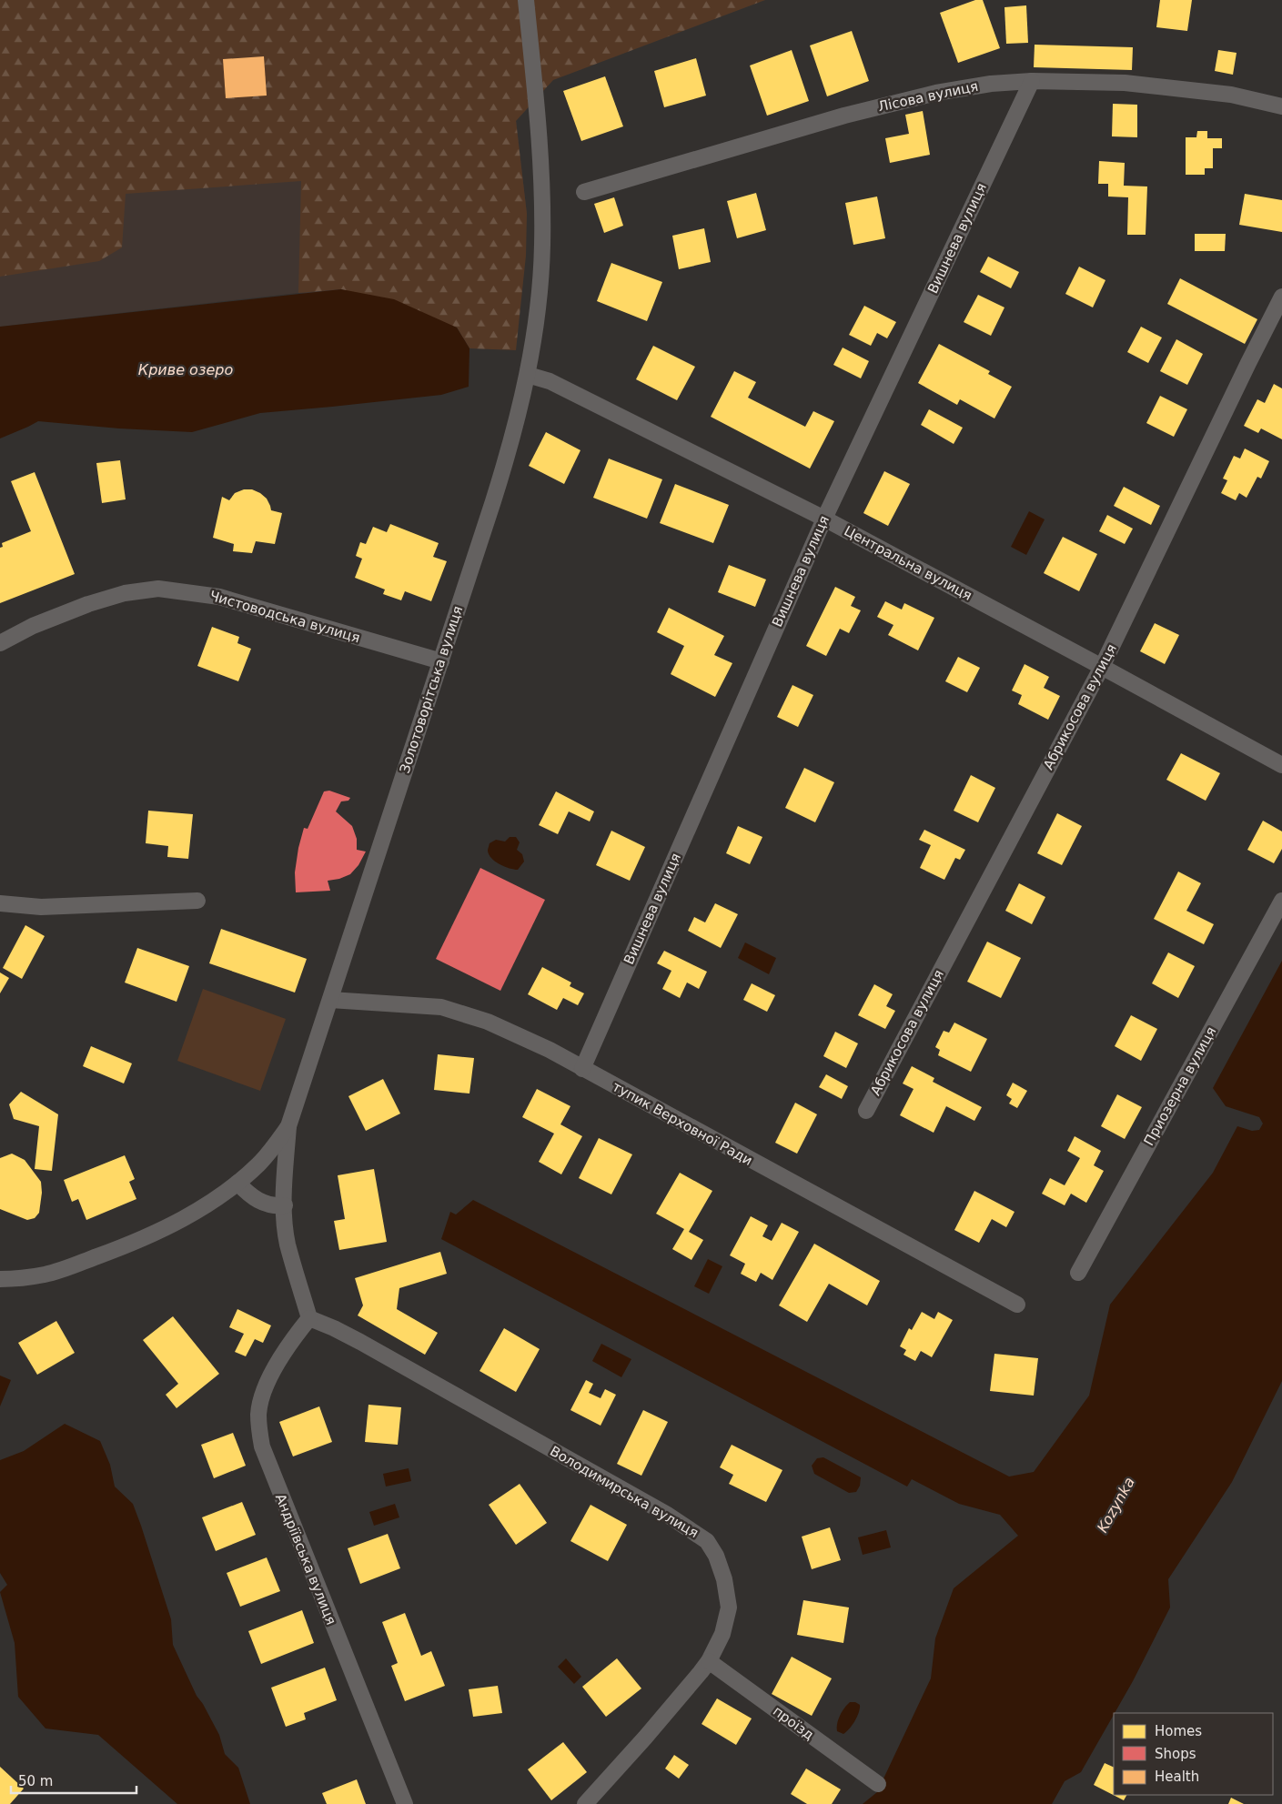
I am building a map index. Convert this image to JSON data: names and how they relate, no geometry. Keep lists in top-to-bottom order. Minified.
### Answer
{"streets":{"street":["Лісова вулиця","Вишнева вулиця","Центральна вулиця","Чистоводська вулиця","Золотоворітська вулиця","Абрикосова вулиця","Приозерна вулиця","тупик Верховної Ради","Володимирська вулиця","Андріївська вулиця","проїзд"]},"crossings":[["Лісова вулиця","Вишнева вулиця"],["Вишнева вулиця","Центральна вулиця"],["Вишнева вулиця","тупик Верховної Ради"],["Центральна вулиця","Золотоворітська вулиця"],["Центральна вулиця","Абрикосова вулиця"],["Чистоводська вулиця","Золотоворітська вулиця"],["Золотоворітська вулиця","тупик Верховної Ради"],["Золотоворітська вулиця","Володимирська вулиця"],["Золотоворітська вулиця","Андріївська вулиця"],["Володимирська вулиця","Андріївська вулиця"],["Володимирська вулиця","проїзд"]],"water":["Криве озеро","Kozynka"],"legend":["Homes","Shops","Health"],"scale_bar":"50 m"}
